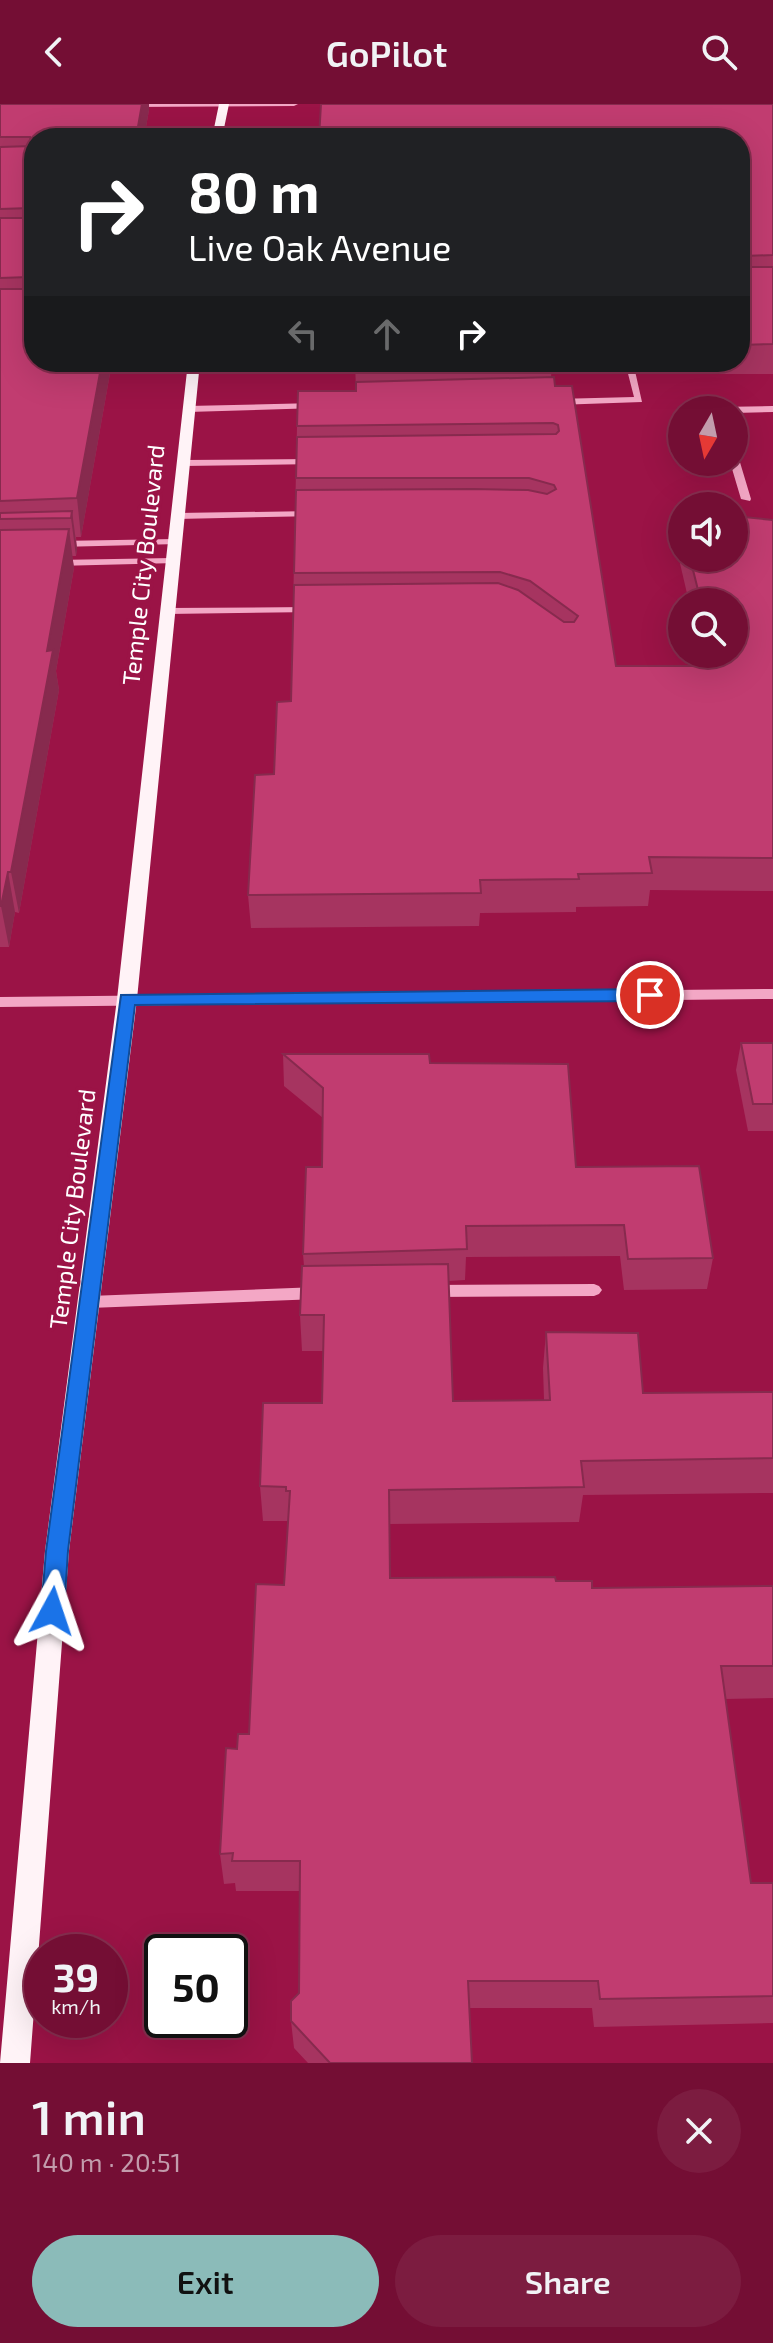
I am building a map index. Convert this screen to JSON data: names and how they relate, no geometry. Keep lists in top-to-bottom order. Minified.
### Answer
{"streets":{"main road":["Temple City Boulevard"]},"north":"bottom","page":{"header":"GoPilot","turn":["80 m","Live Oak Avenue"],"speed":"39 km/h","limit":"50","heading":["1 min","140 m · 20:51"],"buttons":["Exit","Share"]}}
